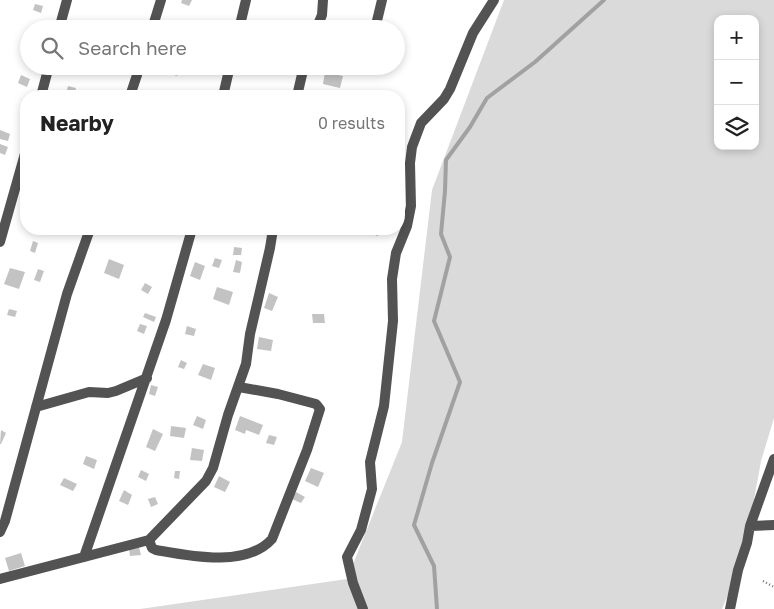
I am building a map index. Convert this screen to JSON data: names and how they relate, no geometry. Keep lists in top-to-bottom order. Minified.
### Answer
{"page":{"map_buttons":["+","−"],"search":"Search here","heading":["Nearby","0 results"]}}
